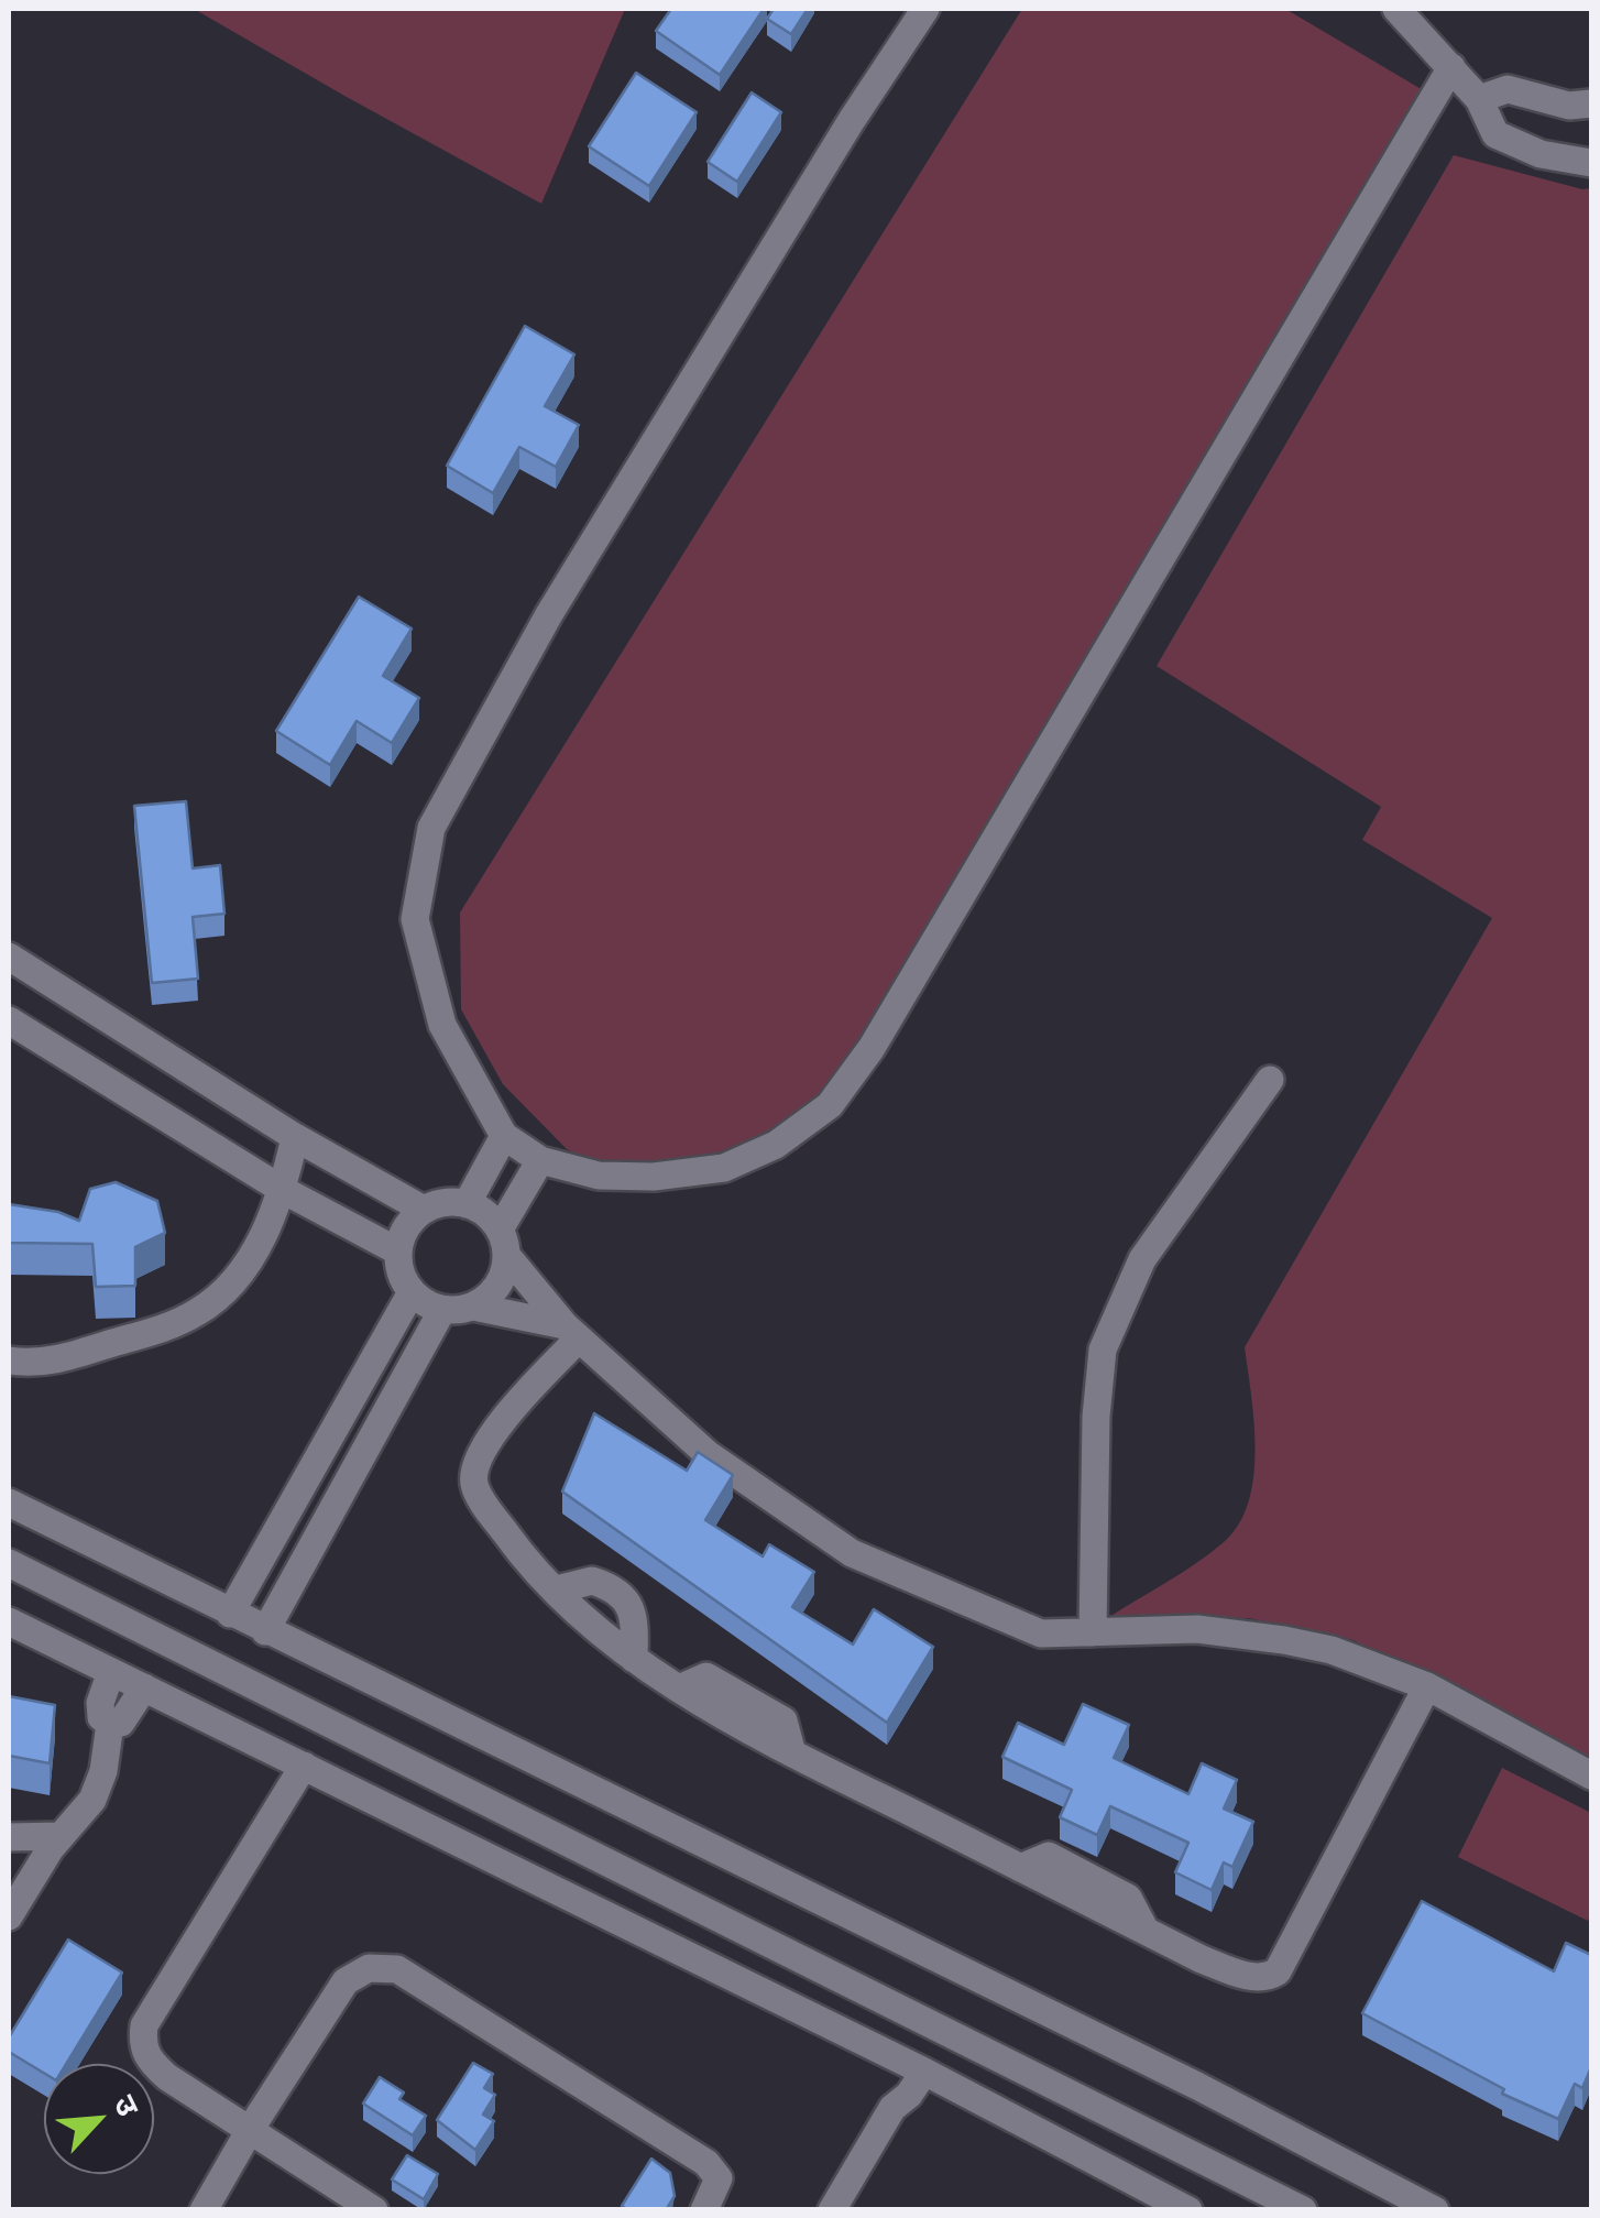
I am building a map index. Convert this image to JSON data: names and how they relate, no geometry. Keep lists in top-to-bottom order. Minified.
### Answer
{"north":"top right"}
